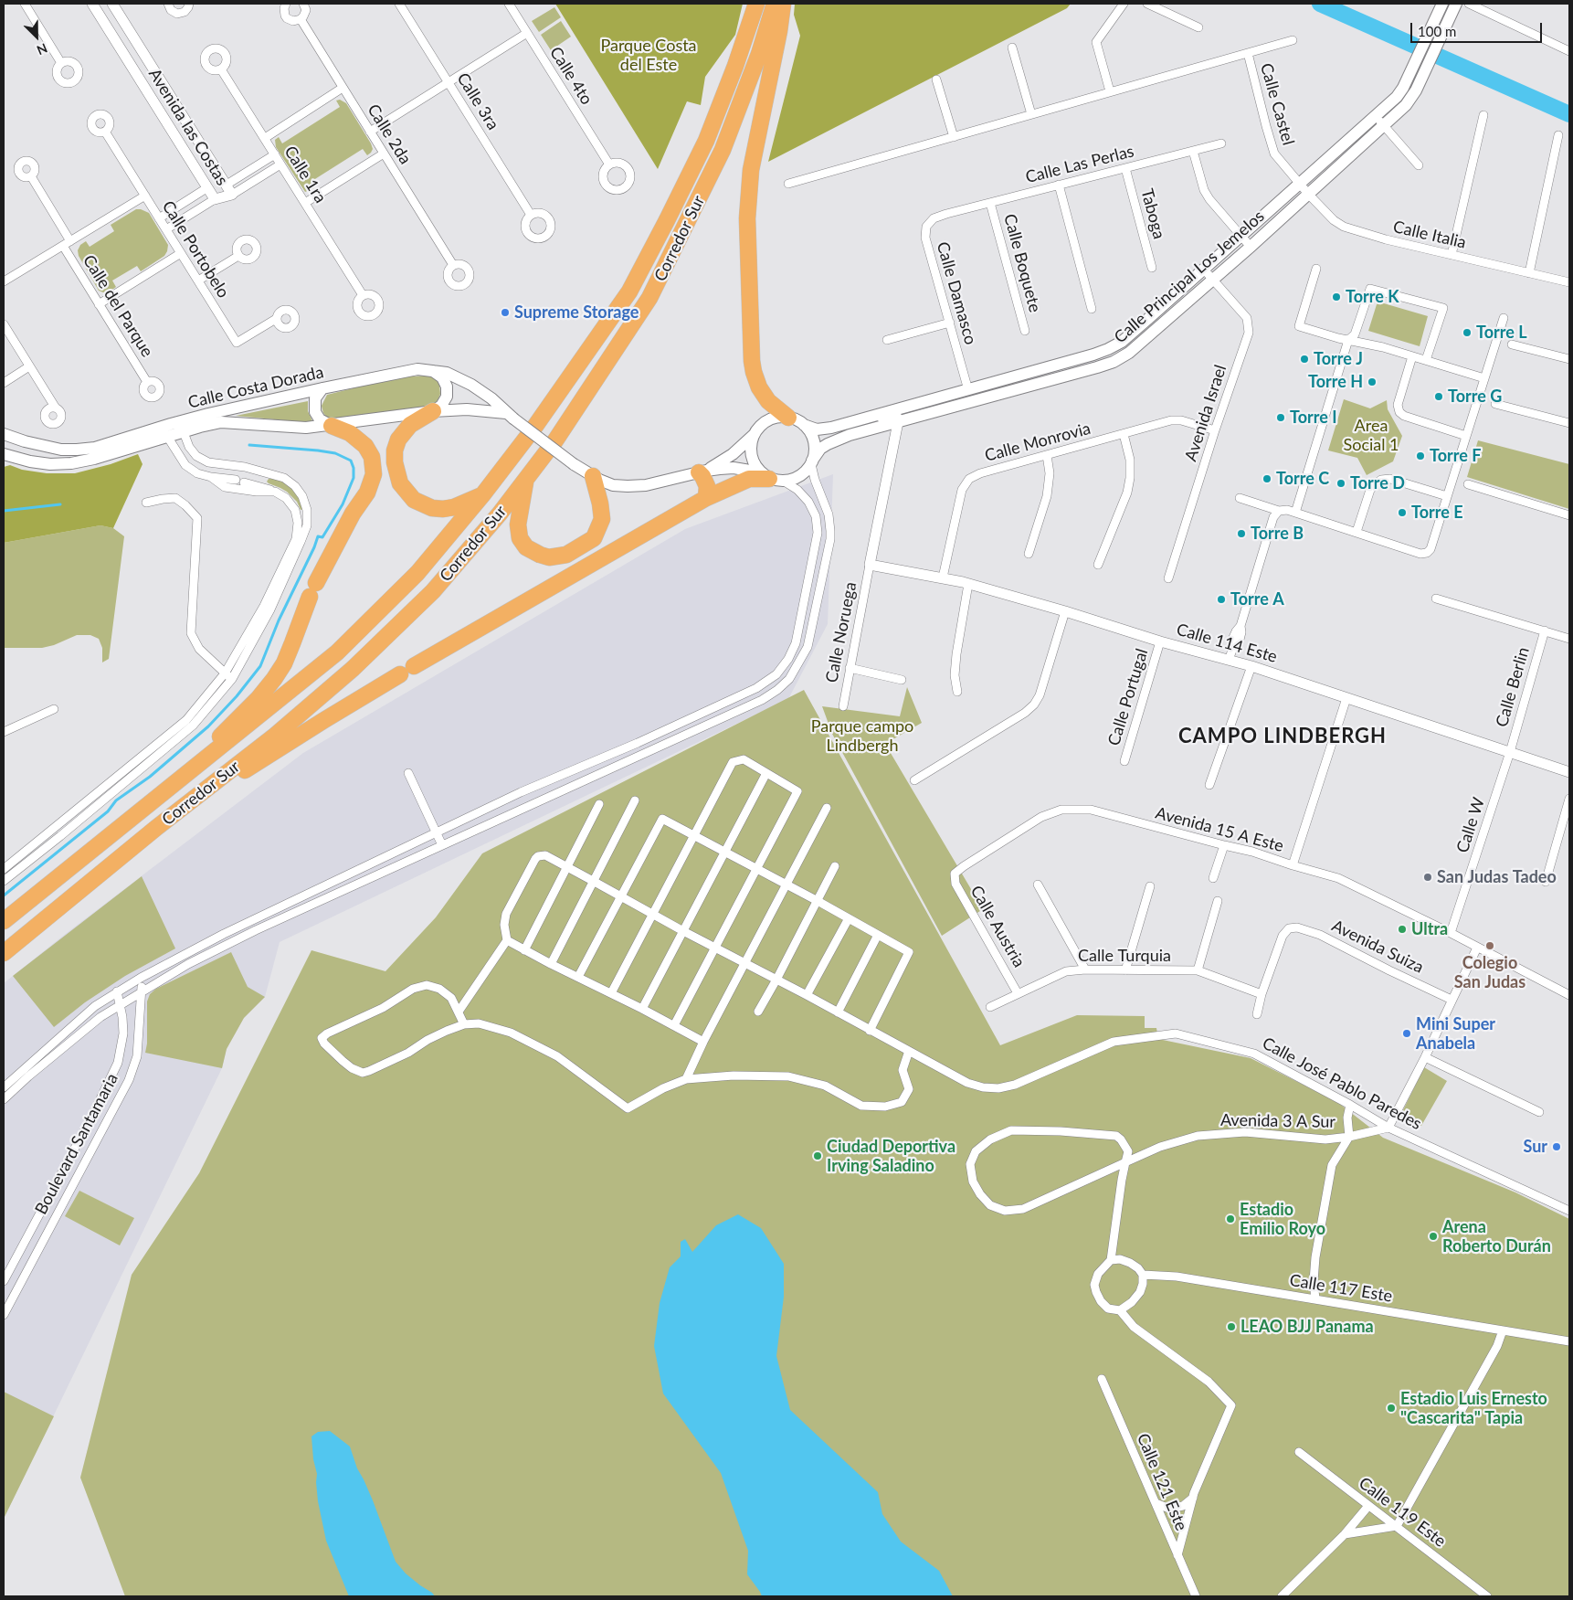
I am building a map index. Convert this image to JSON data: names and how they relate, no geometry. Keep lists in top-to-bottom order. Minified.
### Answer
{"streets":{"highway":["Corredor Sur"],"main road":["Calle Principal Los Jemelos","Calle Costa Dorada"],"street":["Calle 4to","Calle 3ra","Calle Castel","Avenida las Costas","Calle 2da","Calle Las Perlas","Calle 1ra","Taboga","Calle Italia","Calle Portobelo","Calle Boquete","Calle Damasco","Calle del Parque","Avenida Israel","Calle Monrovia","Calle Noruega","Calle 114 Este","Calle Berlin","Calle Portugal","Calle W","Avenida 15 A Este","Calle Austria","Avenida Suiza","Calle Turquia","Calle José Pablo Paredes","Avenida 3 A Sur","Boulevard Santamaria","Calle 117 Este","Calle 121 Este","Calle 119 Este"]},"crossings":[["Calle Castel","Calle Italia"],["Calle Castel","Calle Principal Los Jemelos"],["Calle Las Perlas","Taboga"],["Calle Las Perlas","Calle Boquete"],["Calle Las Perlas","Calle Damasco"],["Calle Italia","Calle Principal Los Jemelos"],["Calle Principal Los Jemelos","Calle Damasco"],["Calle Principal Los Jemelos","Avenida Israel"],["Avenida Israel","Calle Monrovia"],["Calle Monrovia","Calle 114 Este"],["Calle Noruega","Calle 114 Este"],["Calle 114 Este","Calle Berlin"],["Calle 114 Este","Calle Portugal"],["Calle 114 Este","Calle W"],["Calle Berlin","Calle W"],["Calle W","Avenida 15 A Este"],["Avenida 15 A Este","Calle Austria"],["Calle Austria","Calle Turquia"],["Avenida Suiza","Calle Turquia"],["Calle José Pablo Paredes","Avenida 3 A Sur"]],"districts":["CAMPO LINDBERGH"],"parks":["Parque Costa del Este","Area Social 1","Parque campo Lindbergh"],"places":["Torre K","Supreme Storage","Torre L","Torre J","Torre H","Torre G","Torre I","Torre F","Torre C","Torre D","Torre E","Torre B","Torre A","San Judas Tadeo","Ultra","Colegio San Judas","Mini Super Anabela","Sur","Ciudad Deportiva Irving Saladino","Estadio Emilio Royo","Arena Roberto Durán","LEAO BJJ Panama","Estadio Luis Ernesto \"Cascarita\" Tapia"],"scale_bar":"100 m","north":"bottom right"}
